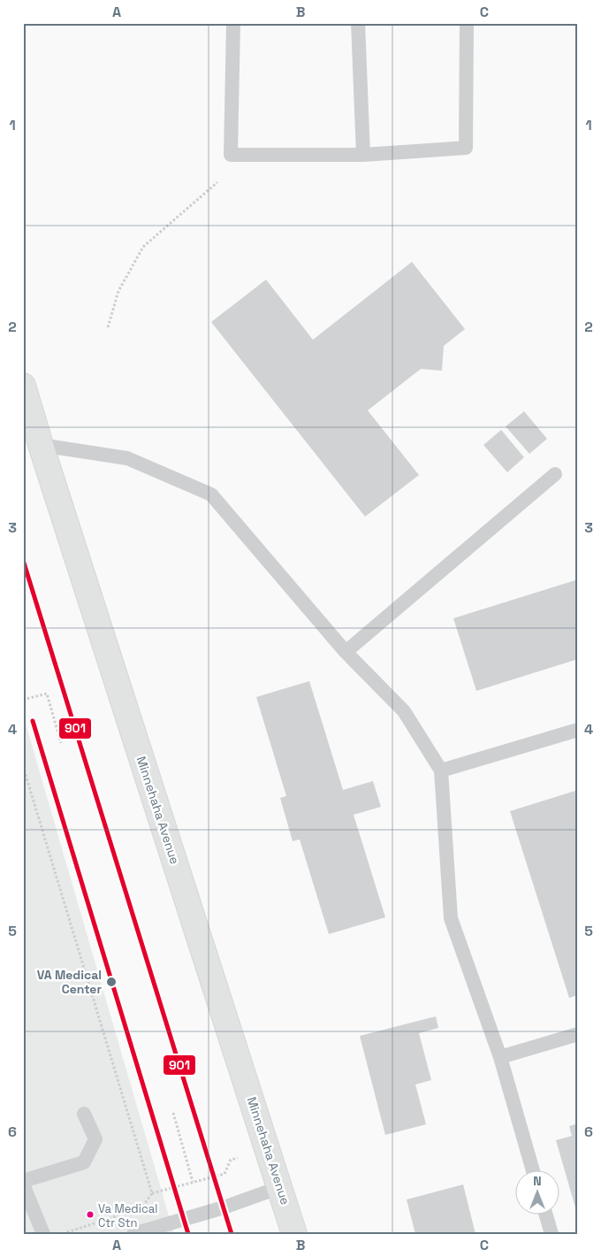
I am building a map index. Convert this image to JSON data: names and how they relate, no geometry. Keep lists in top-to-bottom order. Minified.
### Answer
{"streets":{"street":["Minnehaha Avenue"]},"places":["VA Medical Center","Va Medical Ctr Stn"],"lines":["transit line 901"],"north":"top","grid":{"columns":["A","B","C"],"rows":["1","2","3","4","5","6"]}}
